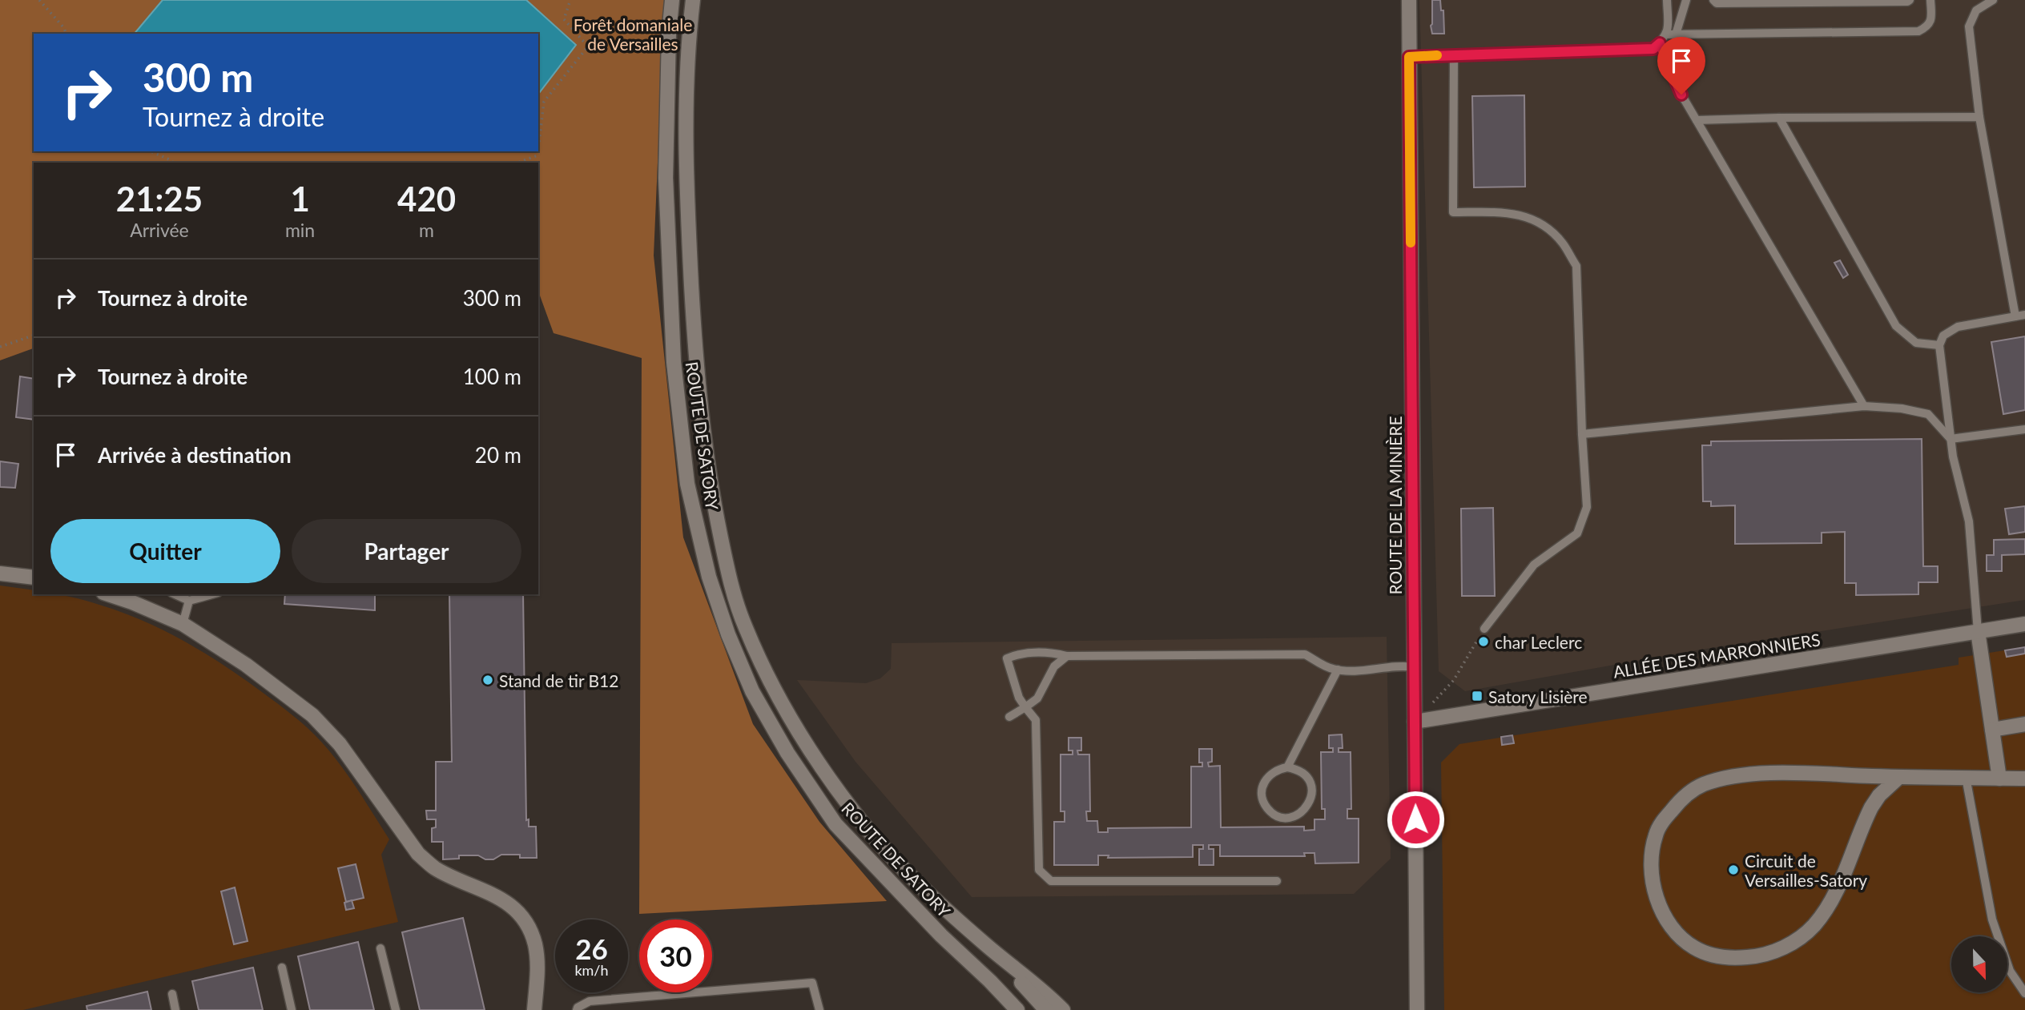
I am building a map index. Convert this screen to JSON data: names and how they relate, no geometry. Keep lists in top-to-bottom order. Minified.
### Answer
{"streets":{"street":["ROUTE DE SATORY","ROUTE DE LA MINIÈRE","ALLÉE DES MARRONNIERS"]},"crossings":[["ROUTE DE LA MINIÈRE","ALLÉE DES MARRONNIERS"]],"parks":["Forêt domaniale de Versailles"],"places":{"other":["char Leclerc","Stand de tir B12","Circuit de Versailles-Satory"],"transit":["Satory Lisière"]},"north":"bottom","page":{"turn":["300 m","Tournez à droite"],"eta":["21:25","Arrivée","1","min","420","m"],"list":[{"name":"Tournez à droite","value":"300 m"},{"name":"Tournez à droite","value":"100 m"},{"name":"Arrivée à destination","value":"20 m"}],"buttons":["Quitter","Partager"],"speed":"26 km/h","limit":"30"}}
